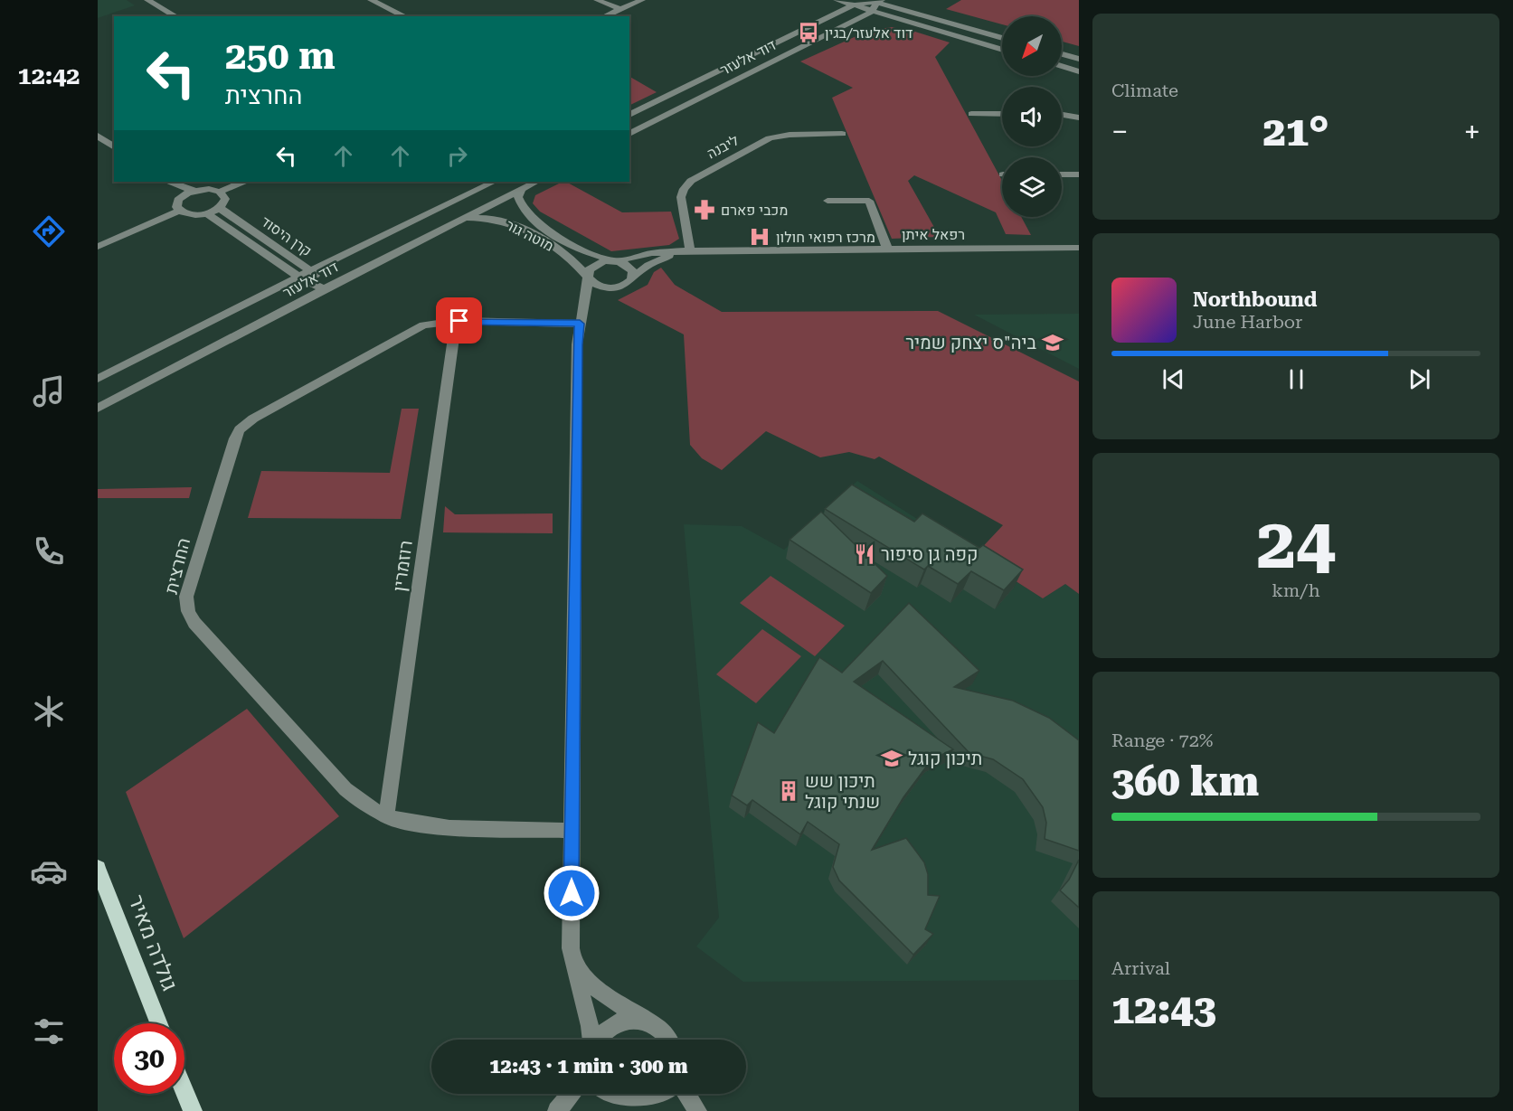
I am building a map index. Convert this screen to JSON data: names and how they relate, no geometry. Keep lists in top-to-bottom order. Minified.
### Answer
{"streets":{"main road":["גולדה מאיר"],"street":["דוד אלעזר","ליבנה","רפאל איתן","מוטה גור","קרן היסוד","החרצית","רוזמרין"]},"crossings":[["דוד אלעזר","מוטה גור"],["דוד אלעזר","קרן היסוד"],["ליבנה","רפאל איתן"],["רפאל איתן","מוטה גור"],["החרצית","רוזמרין"]],"places":{"bus stop":["דוד אלעזר/בגין"],"pharmacy":["מכבי פארם"],"hospital":["מרכז רפואי חולון"],"school or university":["ביה\"ס יצחק שמיר","תיכון קוגל"],"restaurant":["קפה גן סיפור"],"building":["תיכון שש שנתי קוגל"]},"north":"bottom left","page":{"tabs":"12:42","tile":["Climate",["24","km/h"],["Range · 72%","360 km"],["Arrival","12:43"]],"turn":["250 m","החרצית"],"heat":["−","21°","+"],"song":["Northbound","June Harbor"],"limit":"30","trip":"12:43 · 1 min · 300 m"}}
